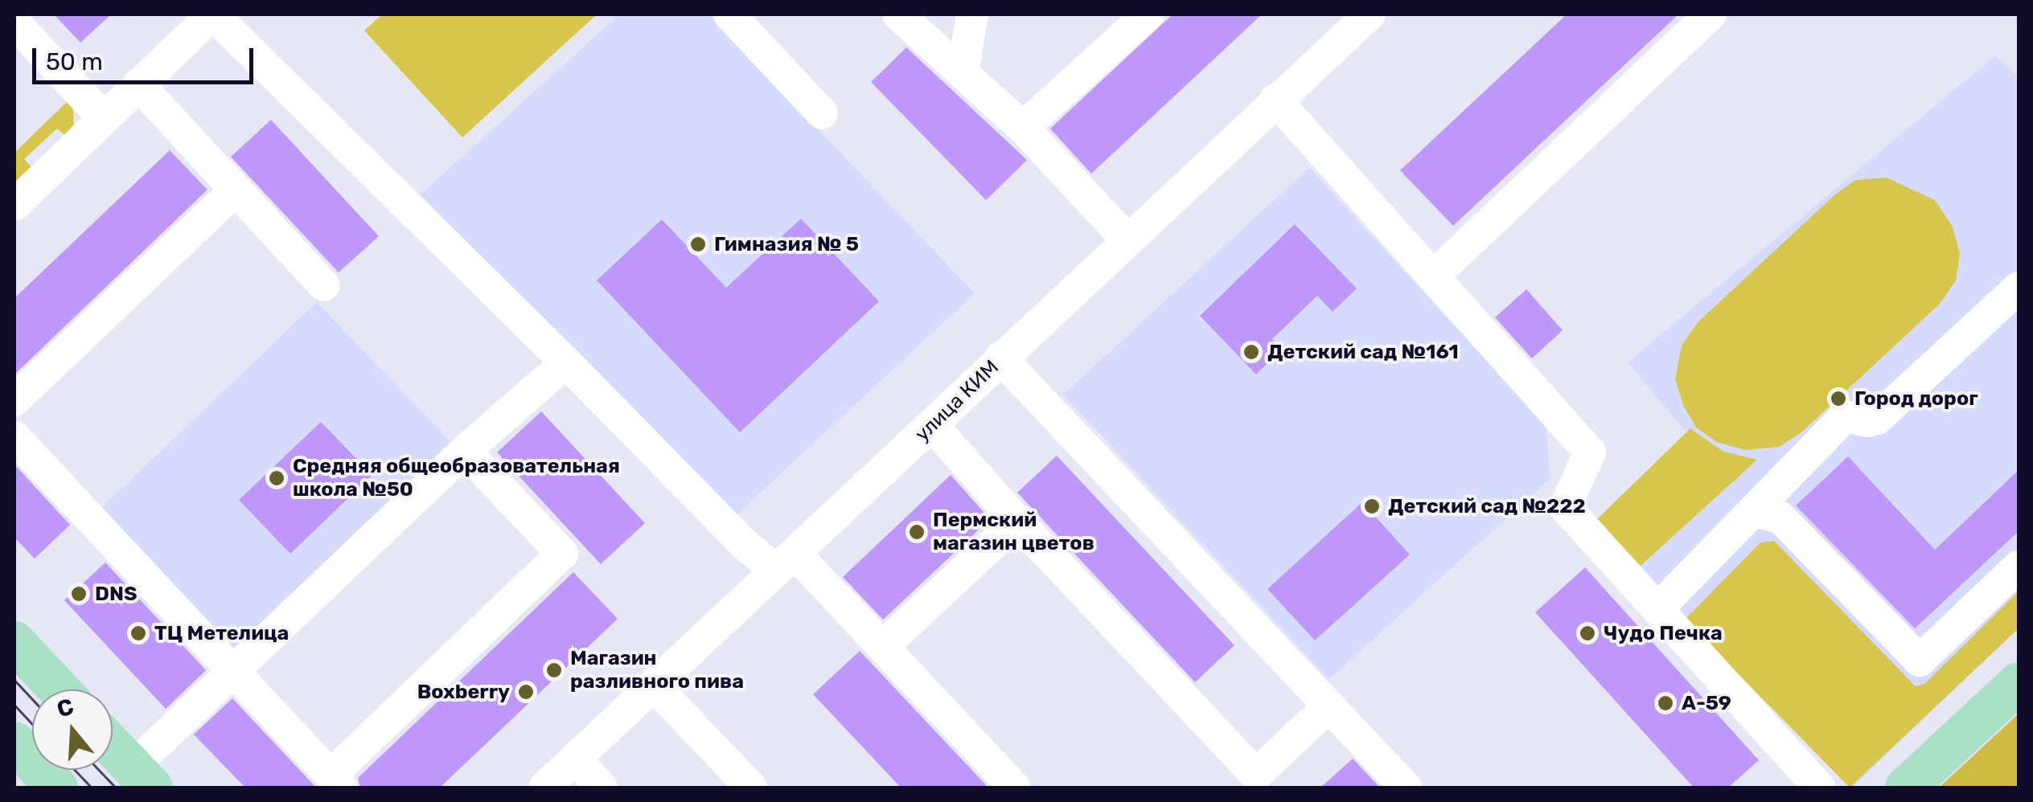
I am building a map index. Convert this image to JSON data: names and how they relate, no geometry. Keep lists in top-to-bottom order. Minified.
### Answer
{"streets":{"street":["улица КИМ"]},"places":["Гимназия № 5","Детский сад №161","Город дорог","Средняя общеобразовательная школа №50","Детский сад №222","Пермский магазин цветов","DNS","ТЦ Метелица","Чудо Печка","Магазин разливного пива","Boxberry","А-59"],"scale_bar":"50 m","north":"top"}
